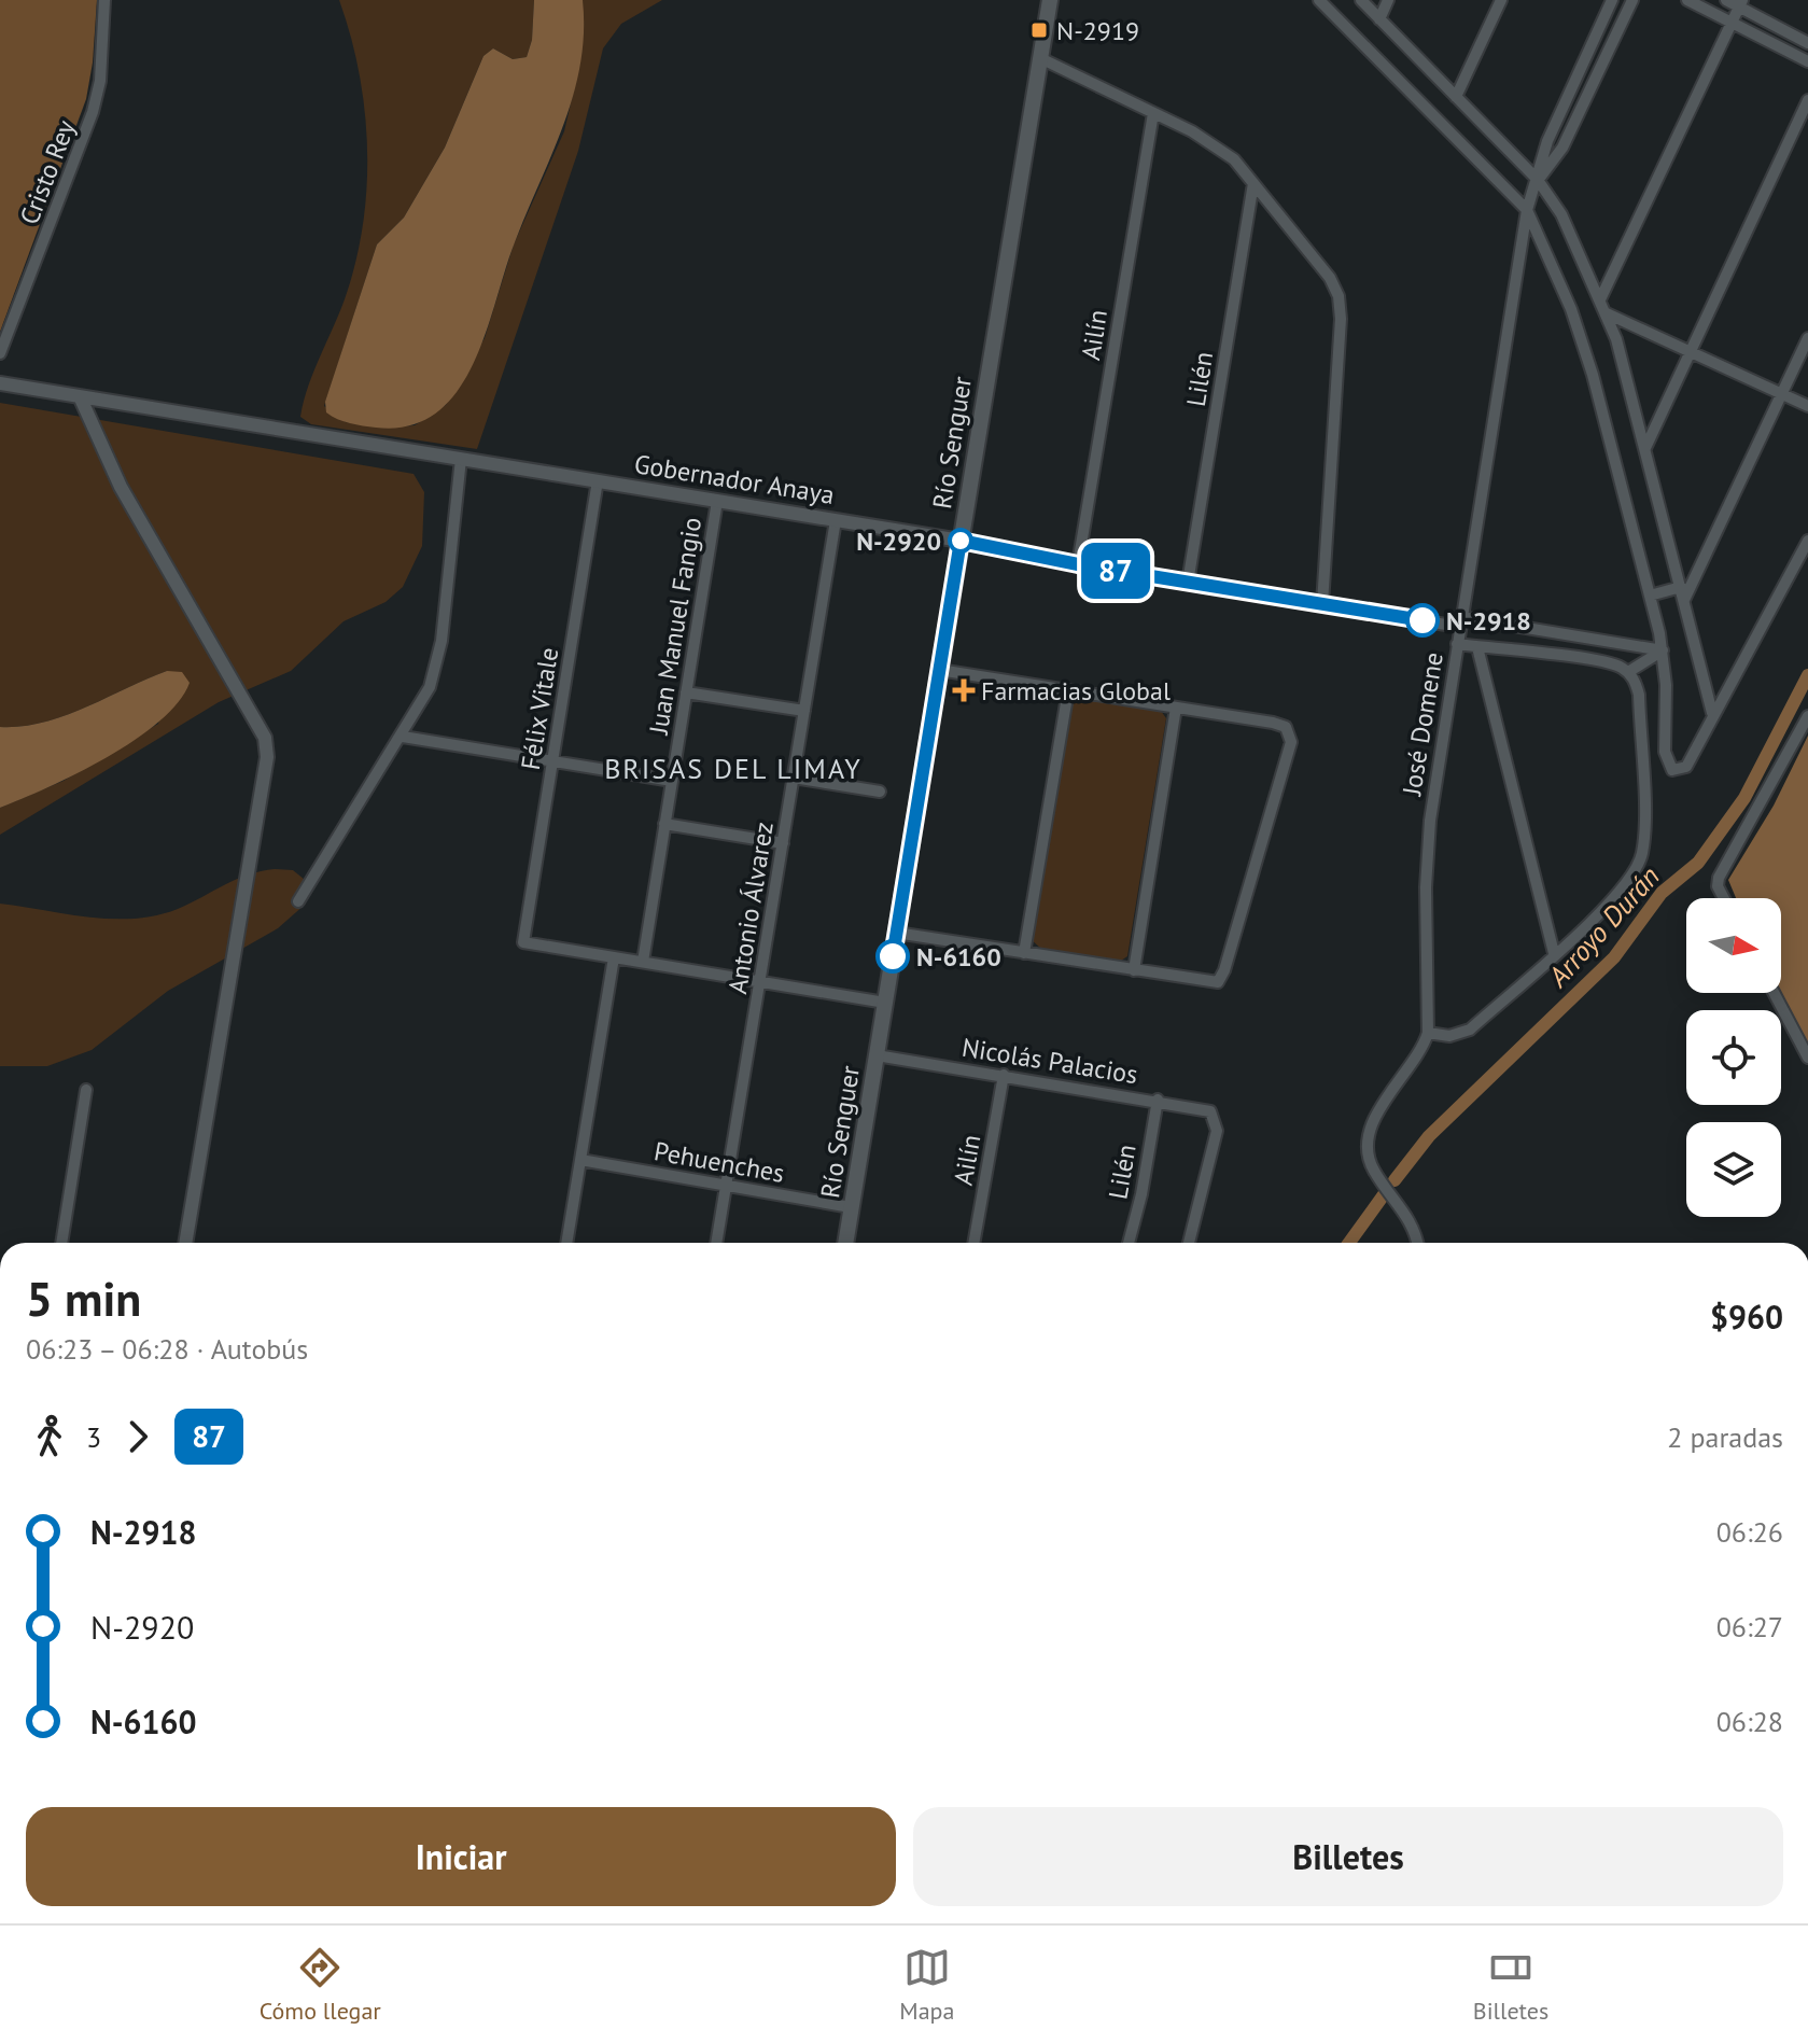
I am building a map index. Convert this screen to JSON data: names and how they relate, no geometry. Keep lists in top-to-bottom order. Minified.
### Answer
{"streets":{"main road":["Río Senguer"],"street":["Cristo Rey","Ailín","Lilén","Gobernador Anaya","Juan Manuel Fangio","Félix Vitale","José Domene","Antonio Álvarez","Nicolás Palacios","Pehuenches"]},"crossings":[["Ailín","Gobernador Anaya"],["Ailín","Nicolás Palacios"],["Lilén","Gobernador Anaya"],["Lilén","Nicolás Palacios"],["Río Senguer","Gobernador Anaya"],["Río Senguer","Nicolás Palacios"],["Río Senguer","Pehuenches"],["Gobernador Anaya","Juan Manuel Fangio"],["Gobernador Anaya","Félix Vitale"],["Gobernador Anaya","José Domene"],["Gobernador Anaya","Antonio Álvarez"],["Antonio Álvarez","Pehuenches"]],"districts":["BRISAS DEL LIMAY"],"water":["Arroyo Durán"],"places":{"transit":["N-2919"],"other":["N-2920","N-2918","N-6160"],"health":["Farmacias Global"]},"lines":["bus line 87"],"north":"right","page":{"on_map":"87","heading":["5 min","06:23 – 06:28 · Autobús","$960"],"legs":["3","87","2 paradas"],"list":[{"name":"N-2918","value":"06:26"},{"name":"N-2920","value":"06:27"},{"name":"N-6160","value":"06:28"}],"buttons":["Iniciar","Billetes"],"tabs":["Cómo llegar","Mapa","Billetes"]}}
